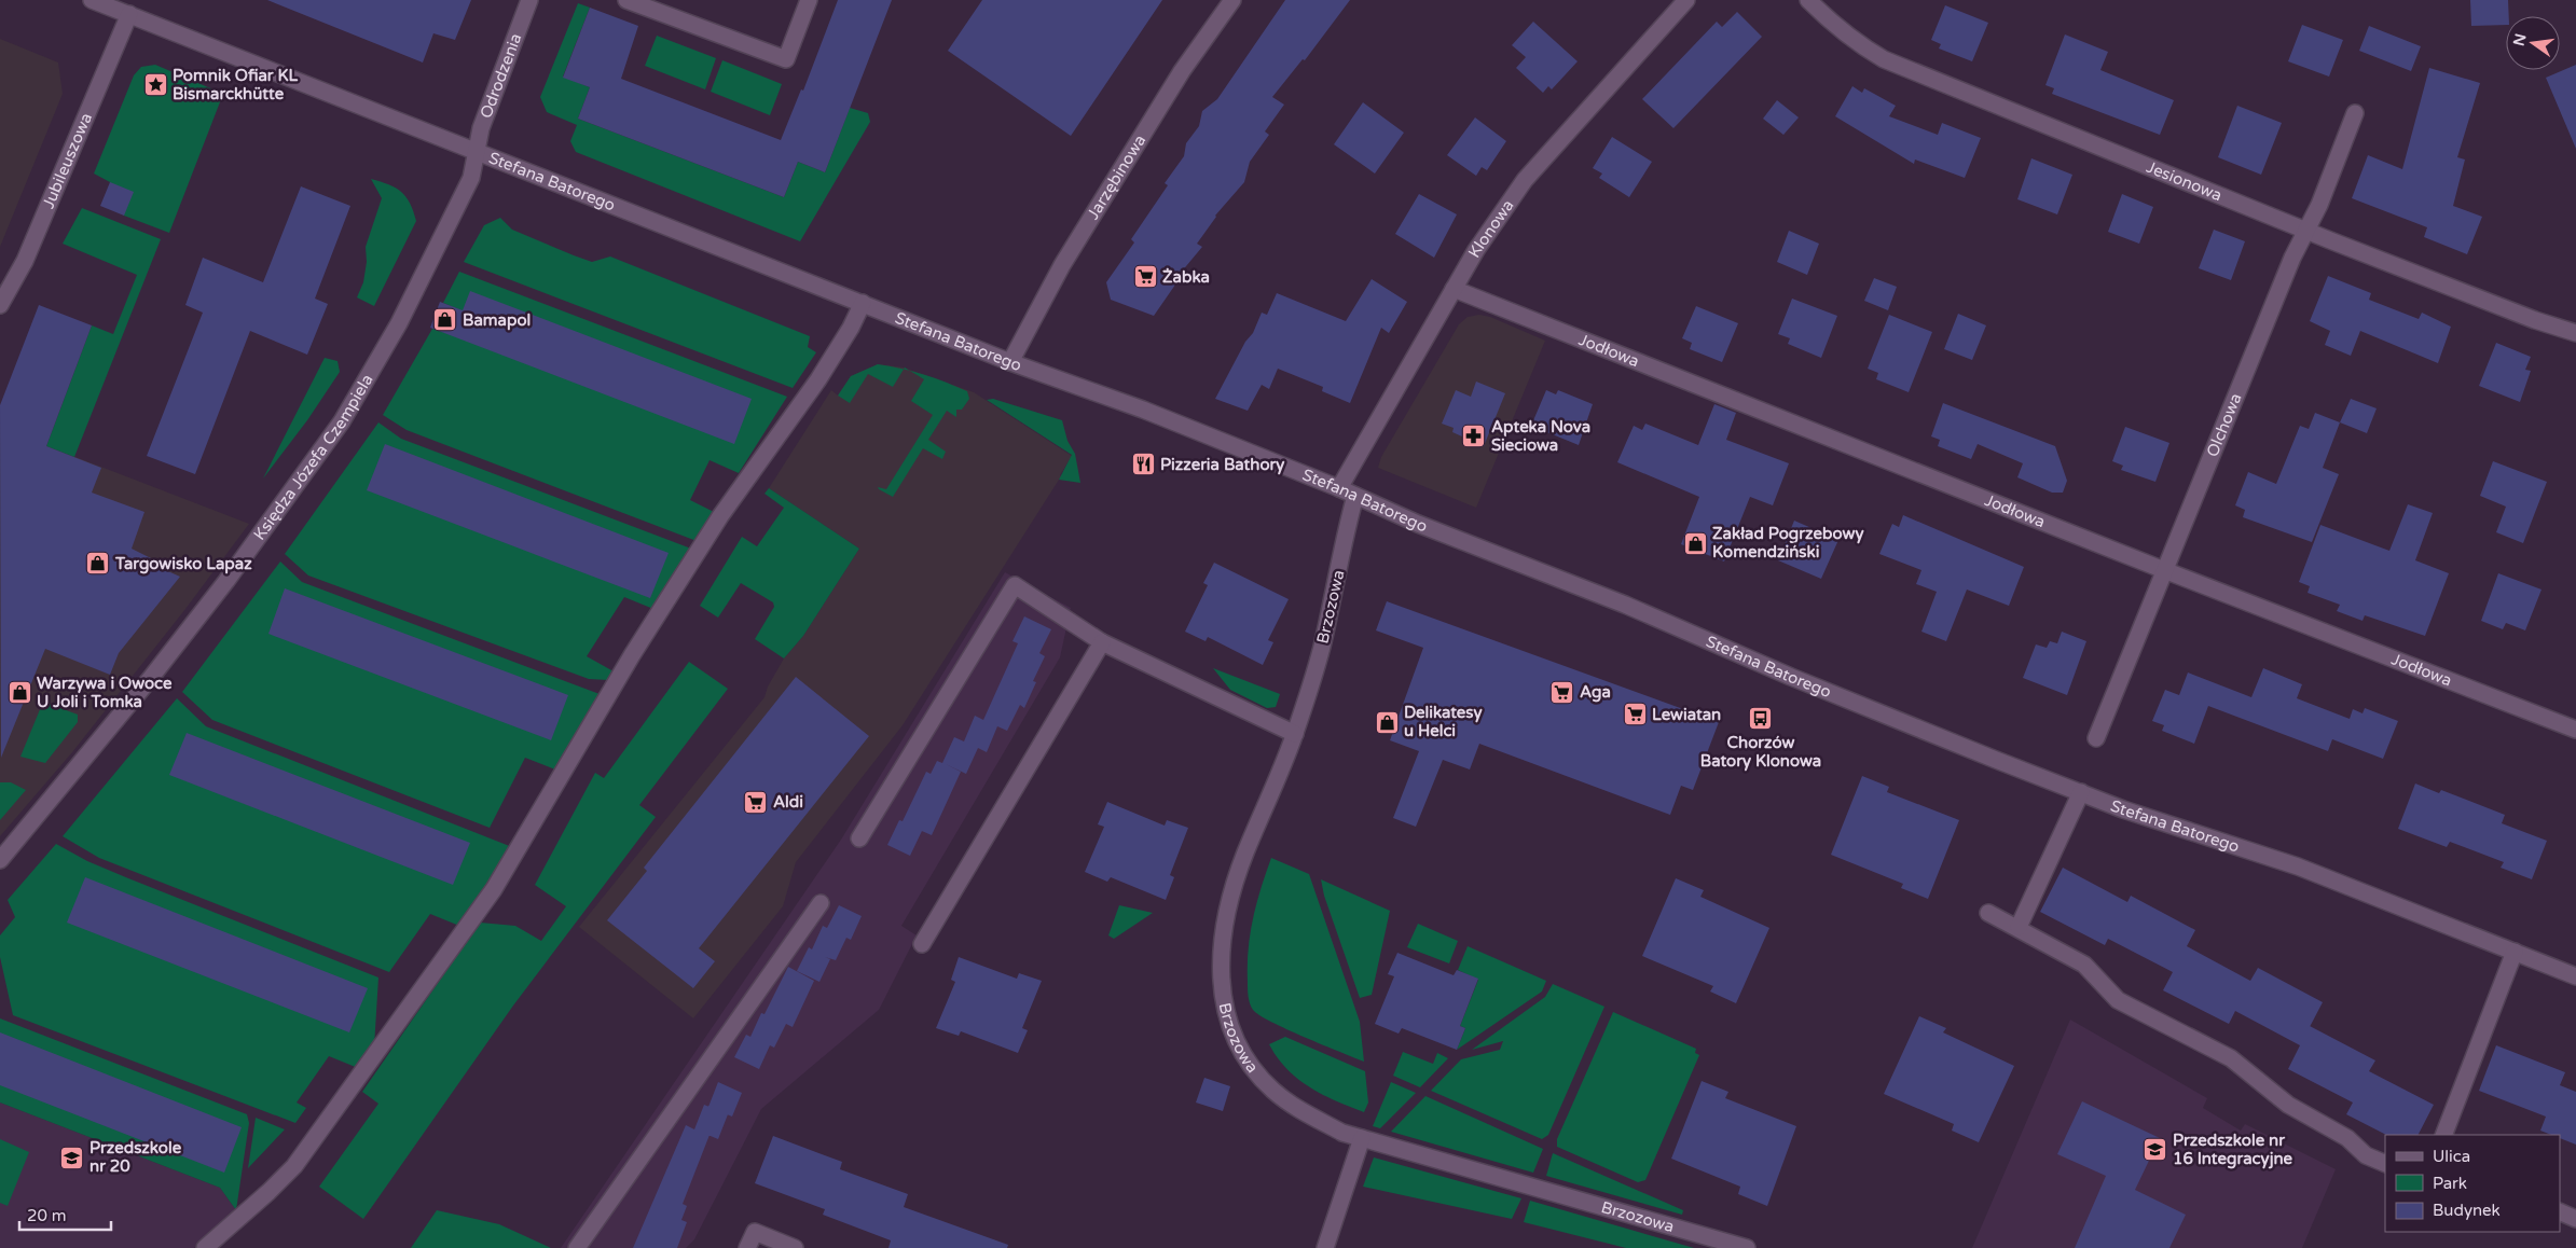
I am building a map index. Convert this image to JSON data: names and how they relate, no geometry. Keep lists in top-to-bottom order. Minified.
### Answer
{"streets":{"street":["Odrodzenia","Jubileuszowa","Jarzębinowa","Stefana Batorego","Jesionowa","Klonowa","Jodłowa","Olchowa","Księdza Józefa Czempiela","Brzozowa"]},"crossings":[["Odrodzenia","Stefana Batorego"],["Odrodzenia","Księdza Józefa Czempiela"],["Jubileuszowa","Stefana Batorego"],["Jarzębinowa","Stefana Batorego"],["Stefana Batorego","Klonowa"],["Stefana Batorego","Księdza Józefa Czempiela"],["Stefana Batorego","Brzozowa"],["Jesionowa","Olchowa"],["Klonowa","Jodłowa"],["Jodłowa","Olchowa"]],"places":{"place":["Pomnik Ofiar KL Bismarckhütte"],"supermarket":["Żabka","Aga","Lewiatan","Aldi"],"shop":["Bamapol","Zakład Pogrzebowy Komendziński","Targowisko Lapaz","Warzywa i Owoce U Joli i Tomka","Delikatesy u Helci"],"pharmacy":["Apteka Nova Sieciowa"],"restaurant":["Pizzeria Bathory"],"bus stop":["Chorzów Batory Klonowa"],"school or university":["Przedszkole nr 16 Integracyjne","Przedszkole nr 20"]},"legend":["Ulica","Park","Budynek"],"scale_bar":"20 m","north":"left"}
